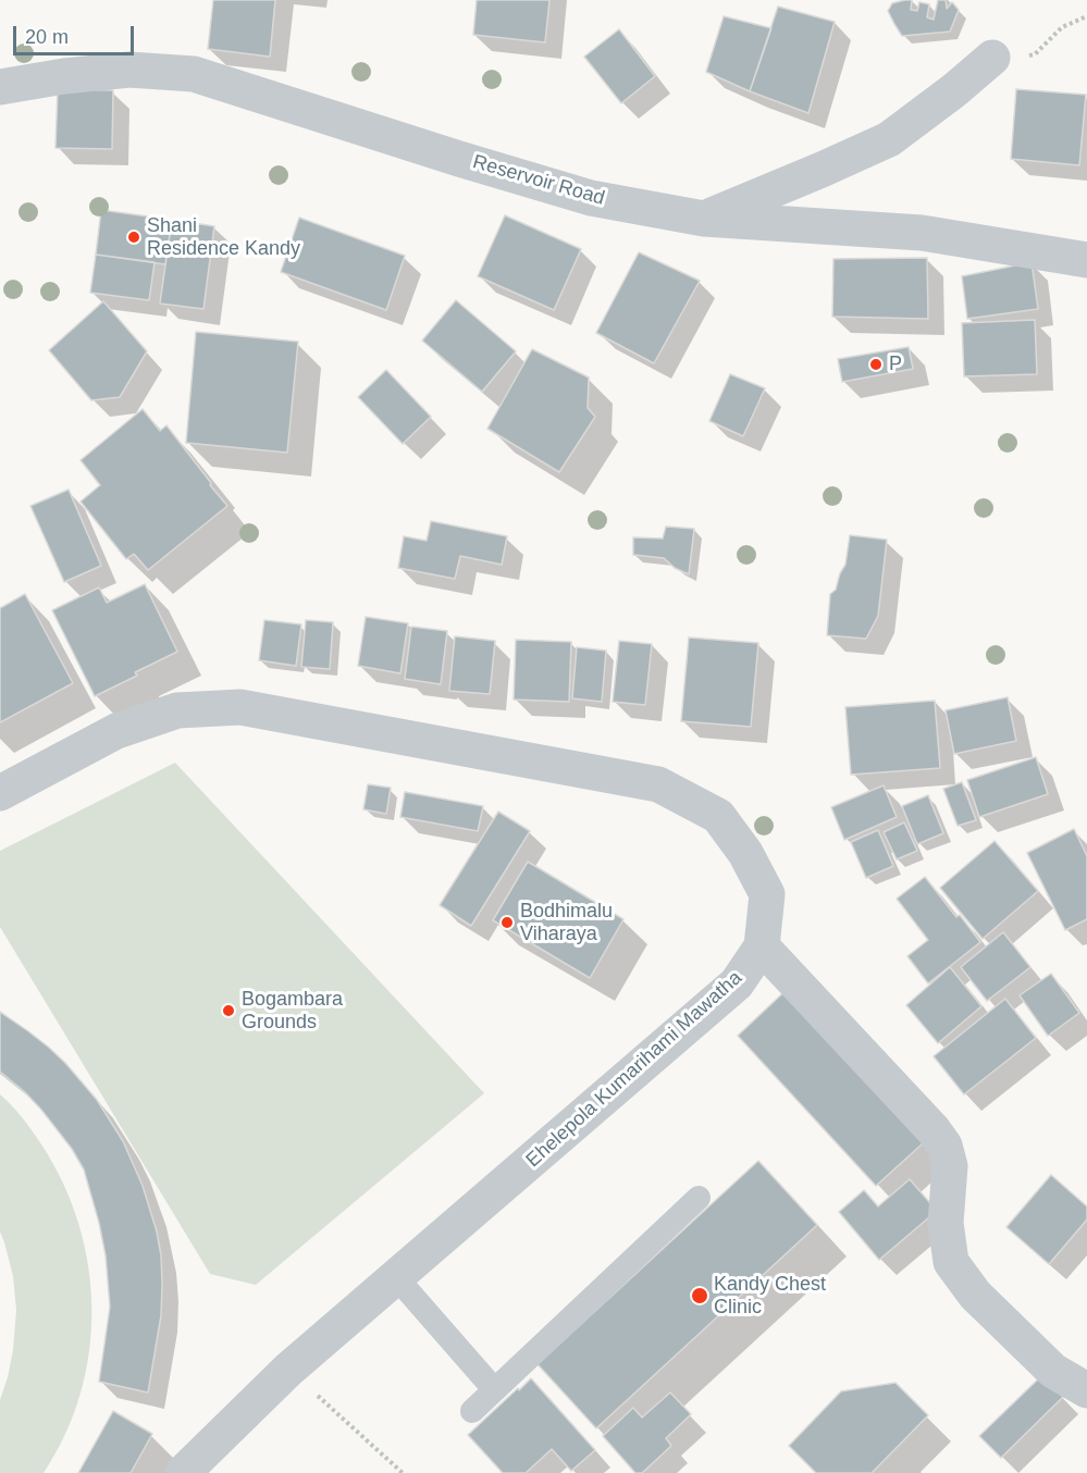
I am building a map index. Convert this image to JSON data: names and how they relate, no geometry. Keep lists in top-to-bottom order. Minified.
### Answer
{"streets":{"street":["Reservoir Road","Ehelepola Kumarihami Mawatha"]},"places":["Shani Residence Kandy","P","Bodhimalu Viharaya","Bogambara Grounds","Kandy Chest Clinic"],"scale_bar":"20 m"}
